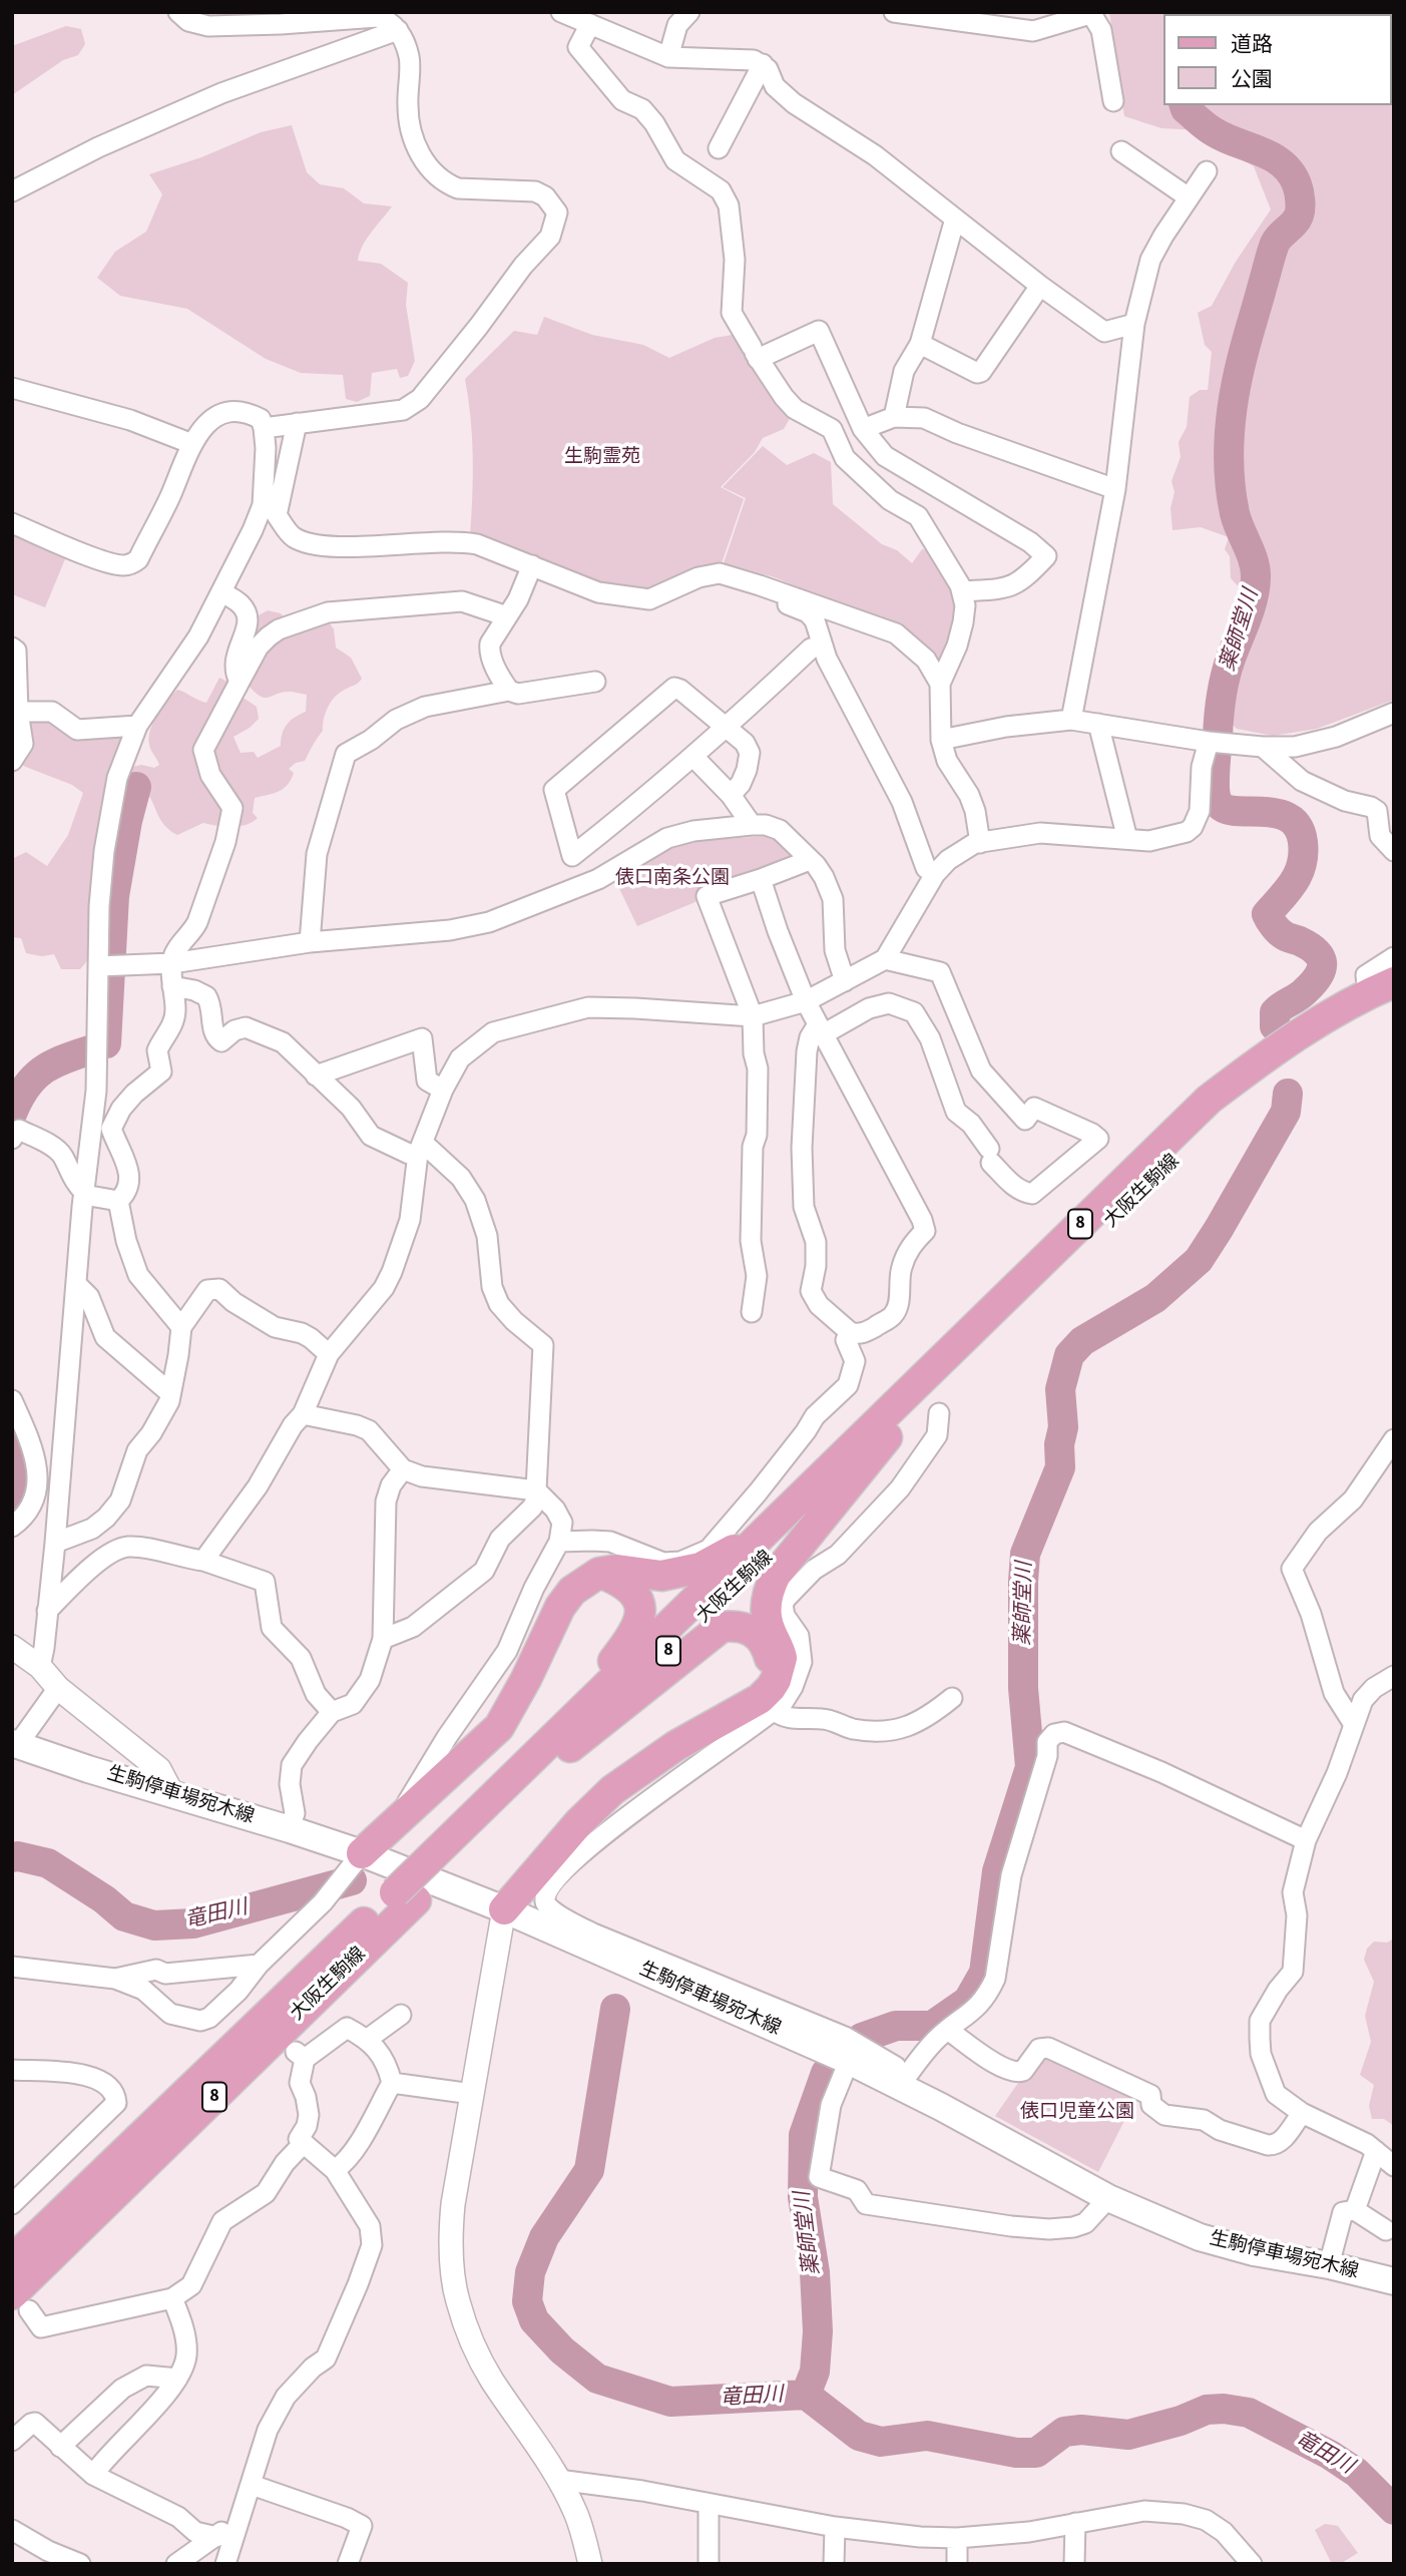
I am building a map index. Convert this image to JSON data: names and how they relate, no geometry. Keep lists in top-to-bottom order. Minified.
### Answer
{"streets":{"main road":["大阪生駒線","8","生駒停車場宛木線"]},"water":["薬師堂川","竜田川"],"parks":["生駒霊苑","俵口南条公園","俵口児童公園"],"legend":["道路","公園"]}
